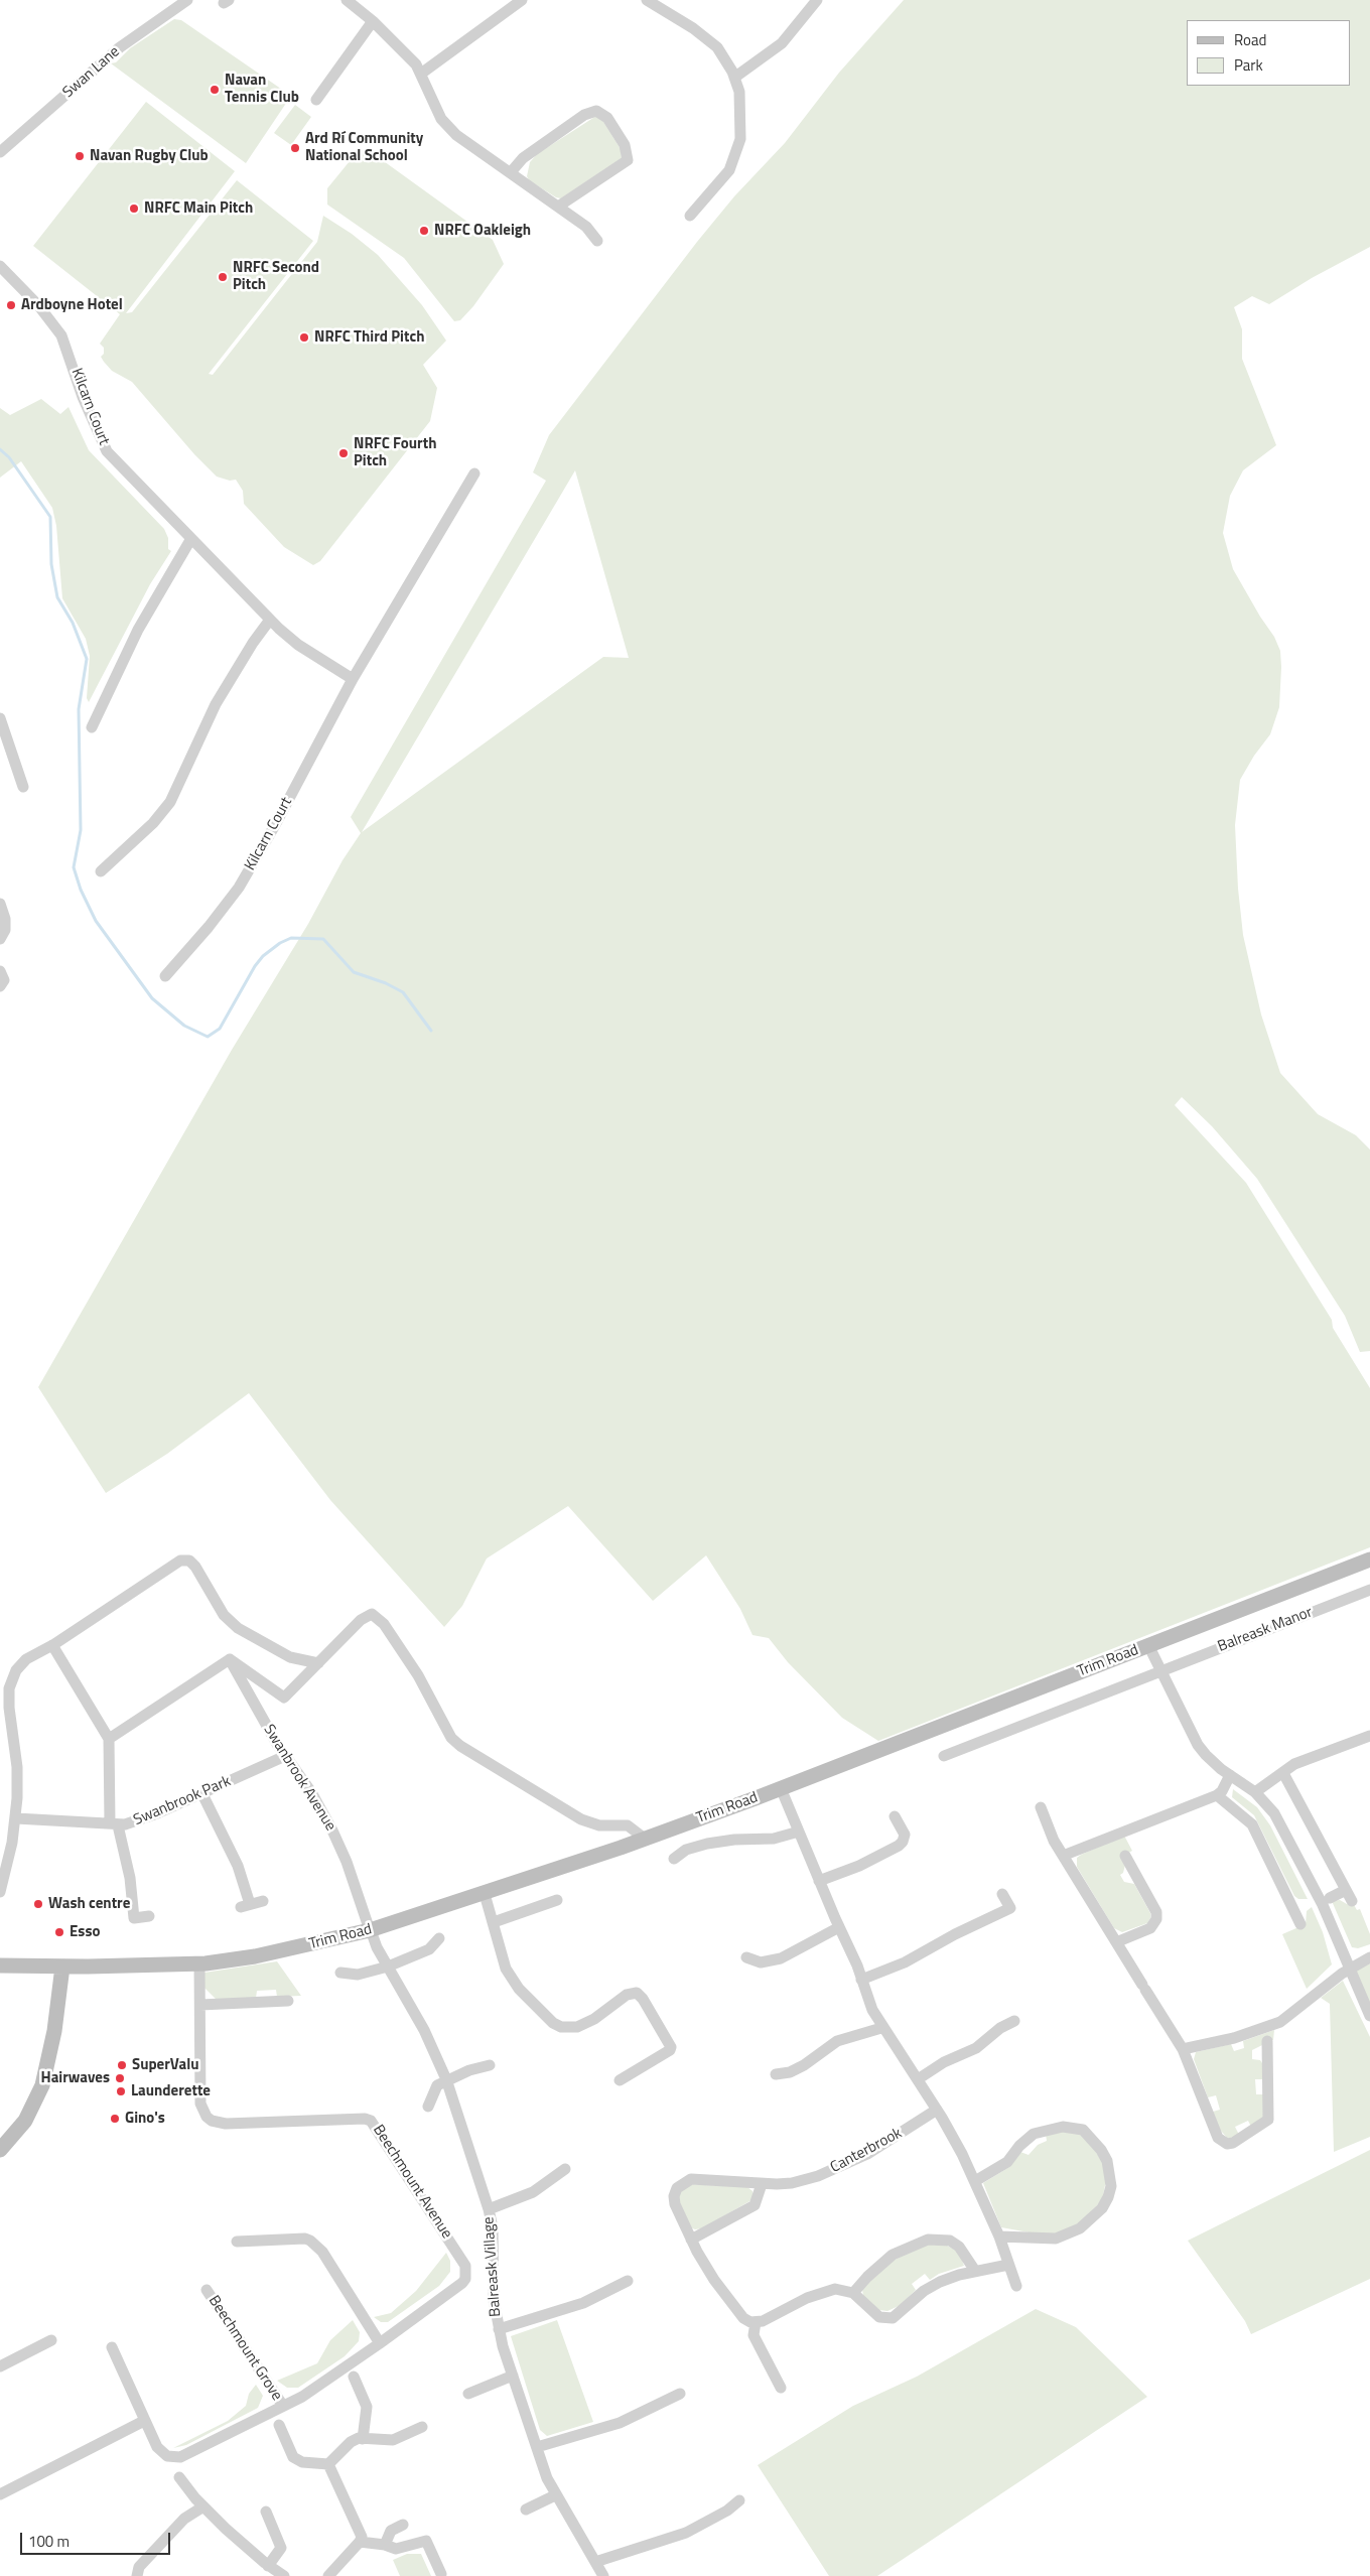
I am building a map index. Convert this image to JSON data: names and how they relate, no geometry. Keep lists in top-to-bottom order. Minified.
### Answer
{"streets":{"main road":["Trim Road"],"street":["Swan Lane","Kilcarn Court","Balreask Manor","Swanbrook Avenue","Swanbrook Park","Canterbrook","Beechmount Avenue","Balreask Village","Beechmount Grove"]},"crossings":[["Trim Road","Swanbrook Avenue"],["Trim Road","Beechmount Avenue"],["Trim Road","Balreask Village"],["Swanbrook Avenue","Swanbrook Park"],["Swanbrook Avenue","Balreask Village"],["Beechmount Avenue","Beechmount Grove"]],"places":["Navan Tennis Club","Ard Rí Community National School","Navan Rugby Club","NRFC Main Pitch","NRFC Oakleigh","NRFC Second Pitch","Ardboyne Hotel","NRFC Third Pitch","NRFC Fourth Pitch","Wash centre","Esso","SuperValu","Hairwaves","Launderette","Gino's"],"legend":["Road","Park"],"scale_bar":"100 m"}
